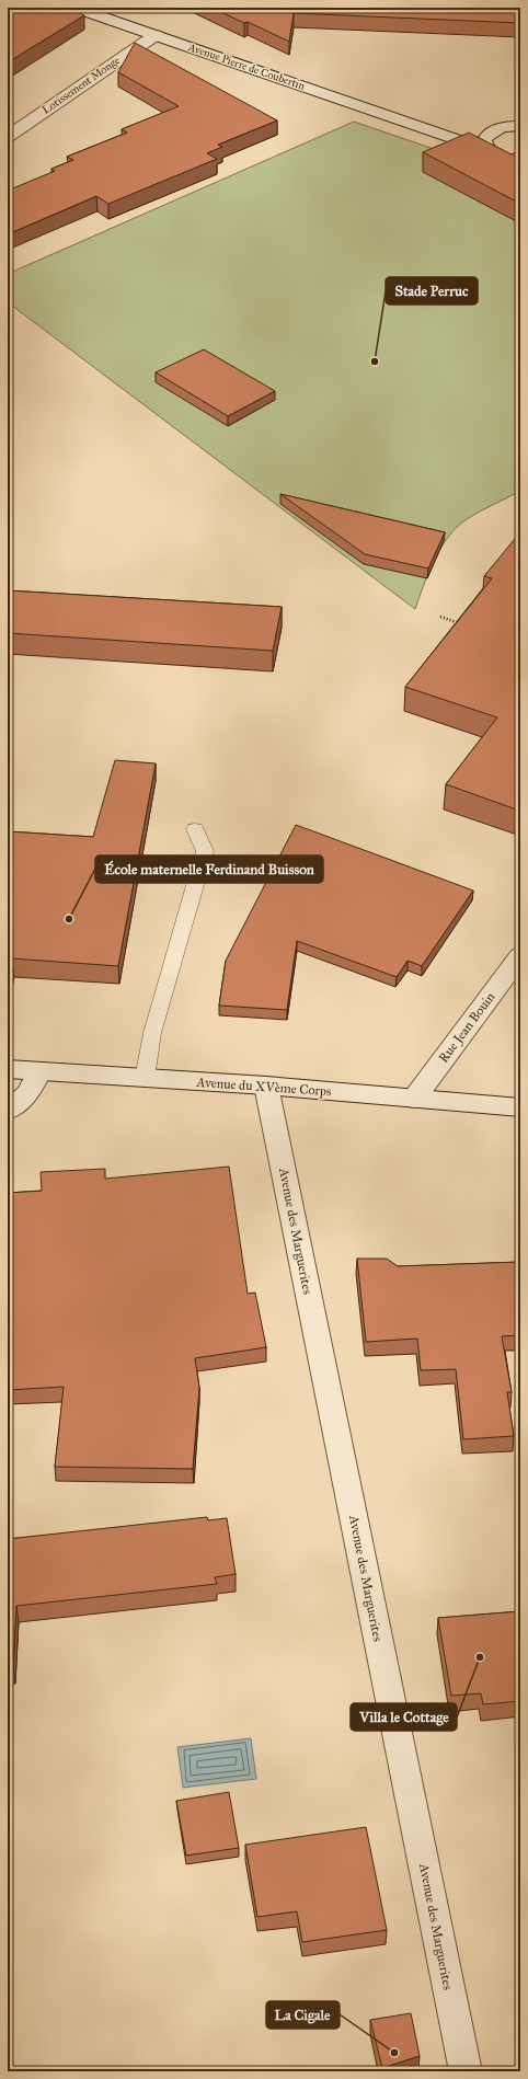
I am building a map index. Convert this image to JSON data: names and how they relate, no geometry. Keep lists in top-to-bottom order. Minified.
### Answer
{"streets":{"street":["Avenue Pierre de Coubertin","Lotissement Monge","Rue Jean Bouin","Avenue du XVème Corps","Avenue des Marguerites"]},"crossings":[["Avenue Pierre de Coubertin","Lotissement Monge"],["Rue Jean Bouin","Avenue du XVème Corps"],["Avenue du XVème Corps","Avenue des Marguerites"]],"places":["Stade Perruc","École maternelle Ferdinand Buisson","Villa le Cottage","La Cigale"]}
